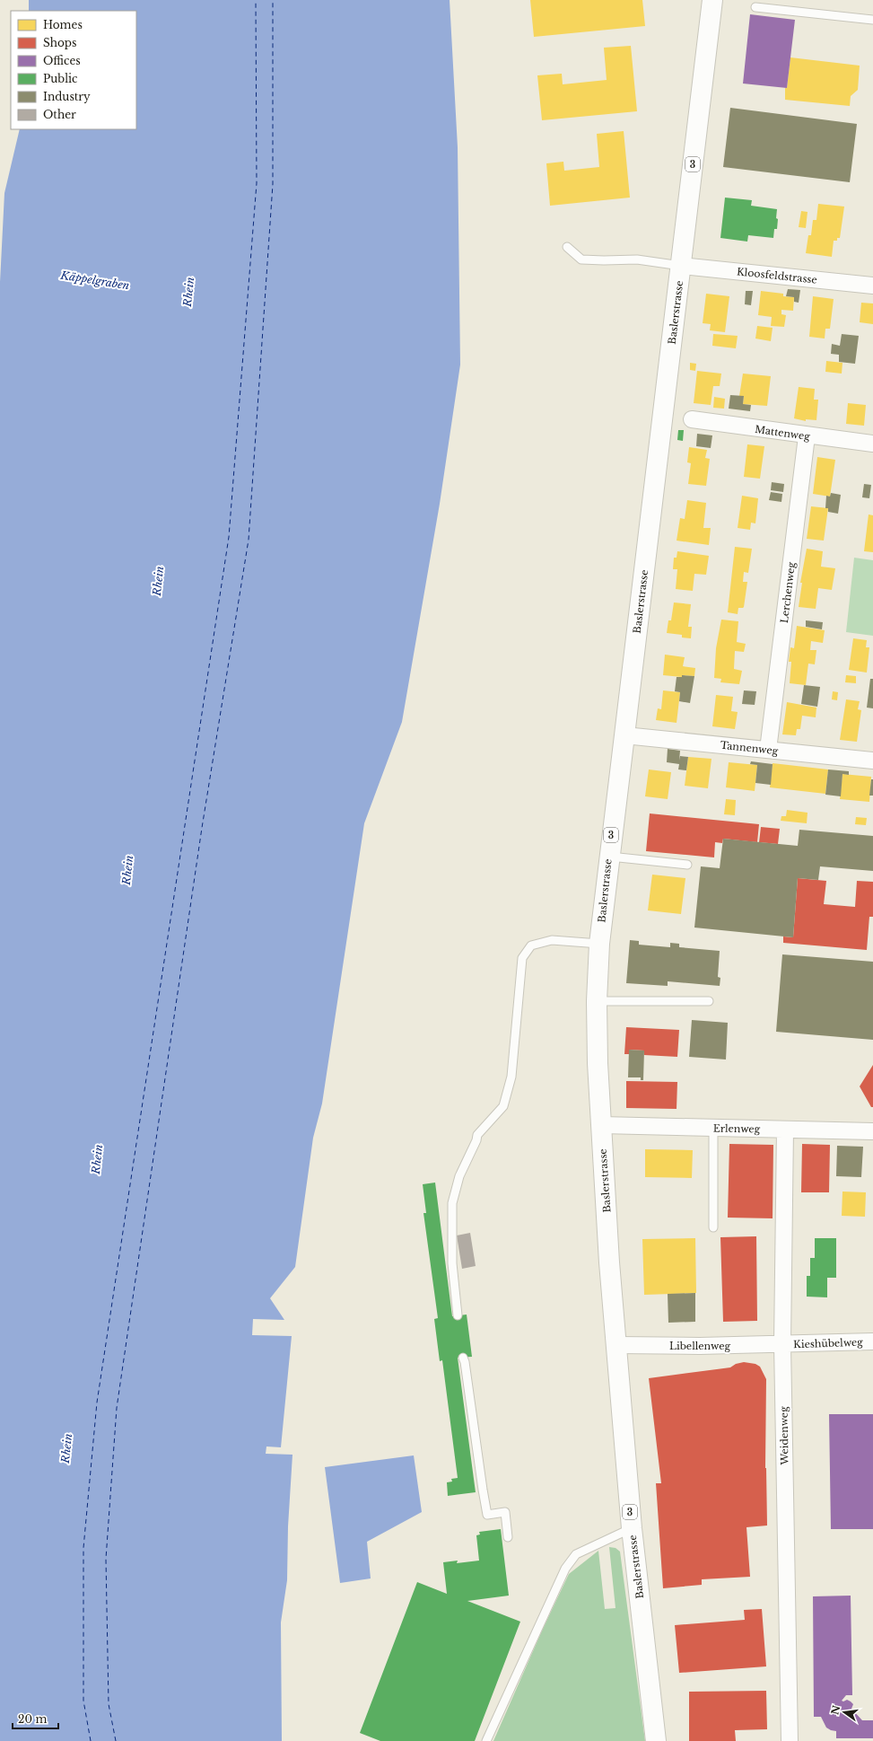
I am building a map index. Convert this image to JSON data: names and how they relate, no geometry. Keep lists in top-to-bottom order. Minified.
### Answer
{"streets":{"main road":["3","Baslerstrasse"],"street":["Kloosfeldstrasse","Mattenweg","Lerchenweg","Tannenweg","Erlenweg","Kieshübelweg","Libellenweg","Weidenweg"]},"crossings":[["Kloosfeldstrasse","Baslerstrasse"],["Baslerstrasse","Tannenweg"],["Baslerstrasse","Erlenweg"],["Baslerstrasse","Libellenweg"],["Mattenweg","Lerchenweg"],["Lerchenweg","Tannenweg"],["Erlenweg","Weidenweg"],["Kieshübelweg","Libellenweg"],["Kieshübelweg","Weidenweg"],["Libellenweg","Weidenweg"]],"water":["Käppelgraben","Rhein"],"legend":["Homes","Shops","Offices","Public","Industry","Other"],"scale_bar":"20 m","north":"left"}
